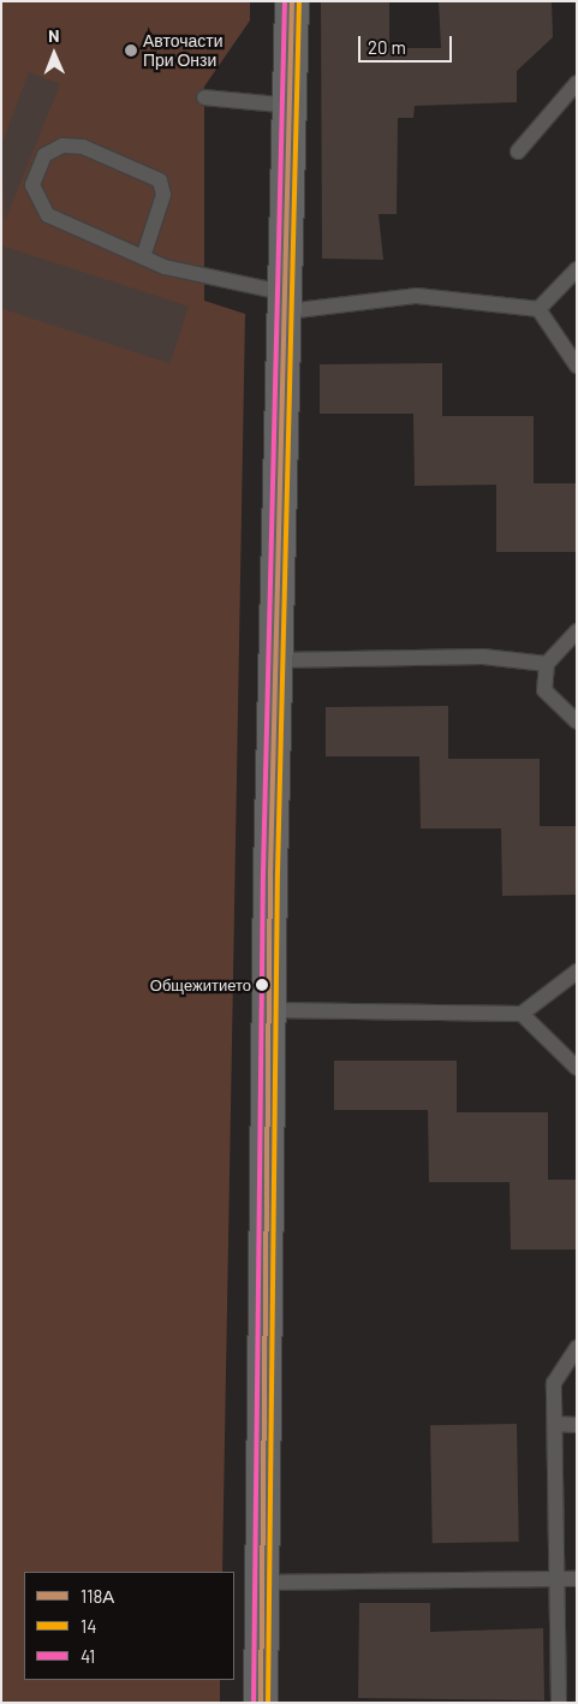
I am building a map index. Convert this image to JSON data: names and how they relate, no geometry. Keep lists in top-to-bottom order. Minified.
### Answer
{"places":["Авточасти При Онзи","Общежитието"],"lines":["transit line 118А","transit line 14","transit line 41"],"legend":["118А","14","41"],"scale_bar":"20 m","north":"top"}
